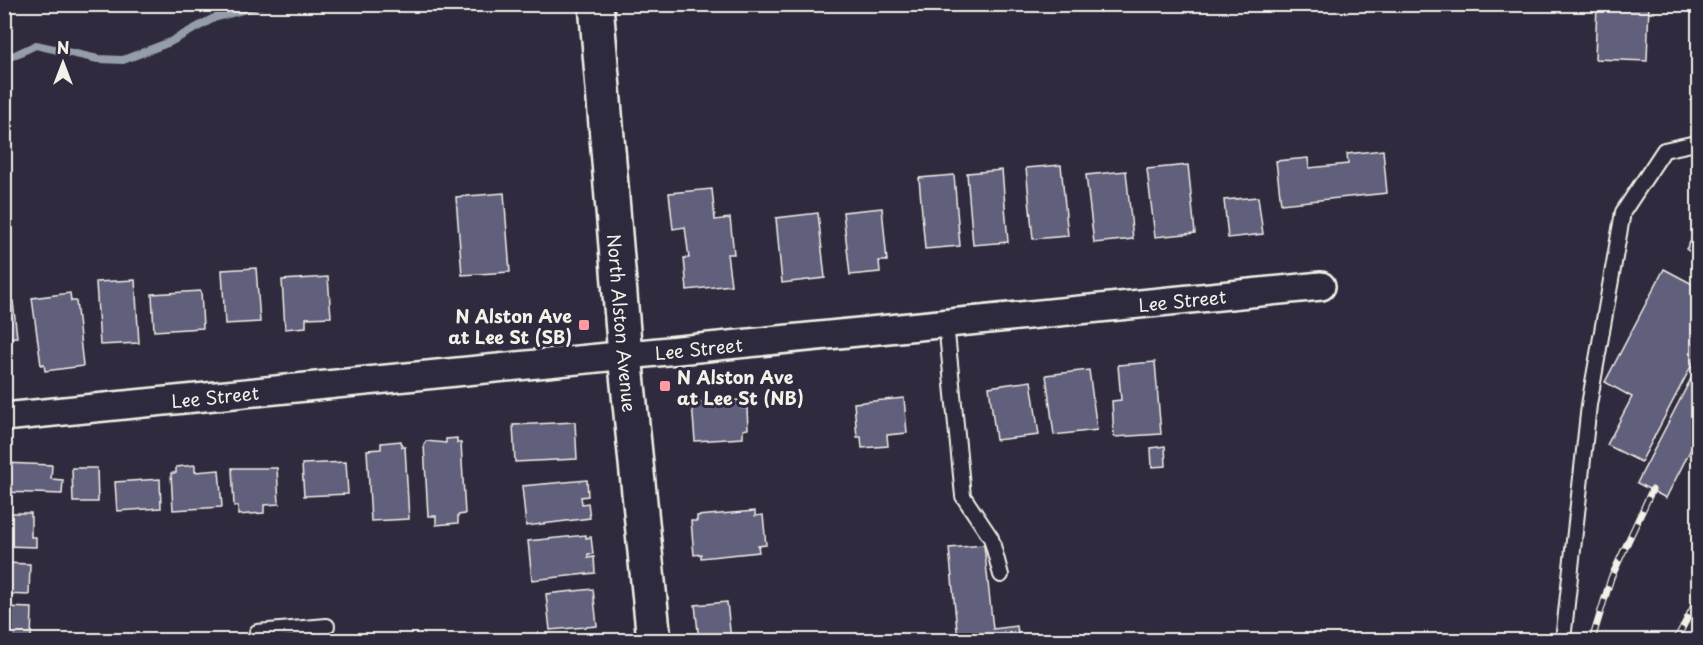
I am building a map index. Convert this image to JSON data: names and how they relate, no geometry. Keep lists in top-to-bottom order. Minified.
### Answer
{"streets":{"main road":["North Alston Avenue"],"street":["Lee Street"]},"crossings":[["Lee Street","North Alston Avenue"]],"places":{"transit":["N Alston Ave at Lee St (SB)","N Alston Ave at Lee St (NB)"]},"north":"top"}
